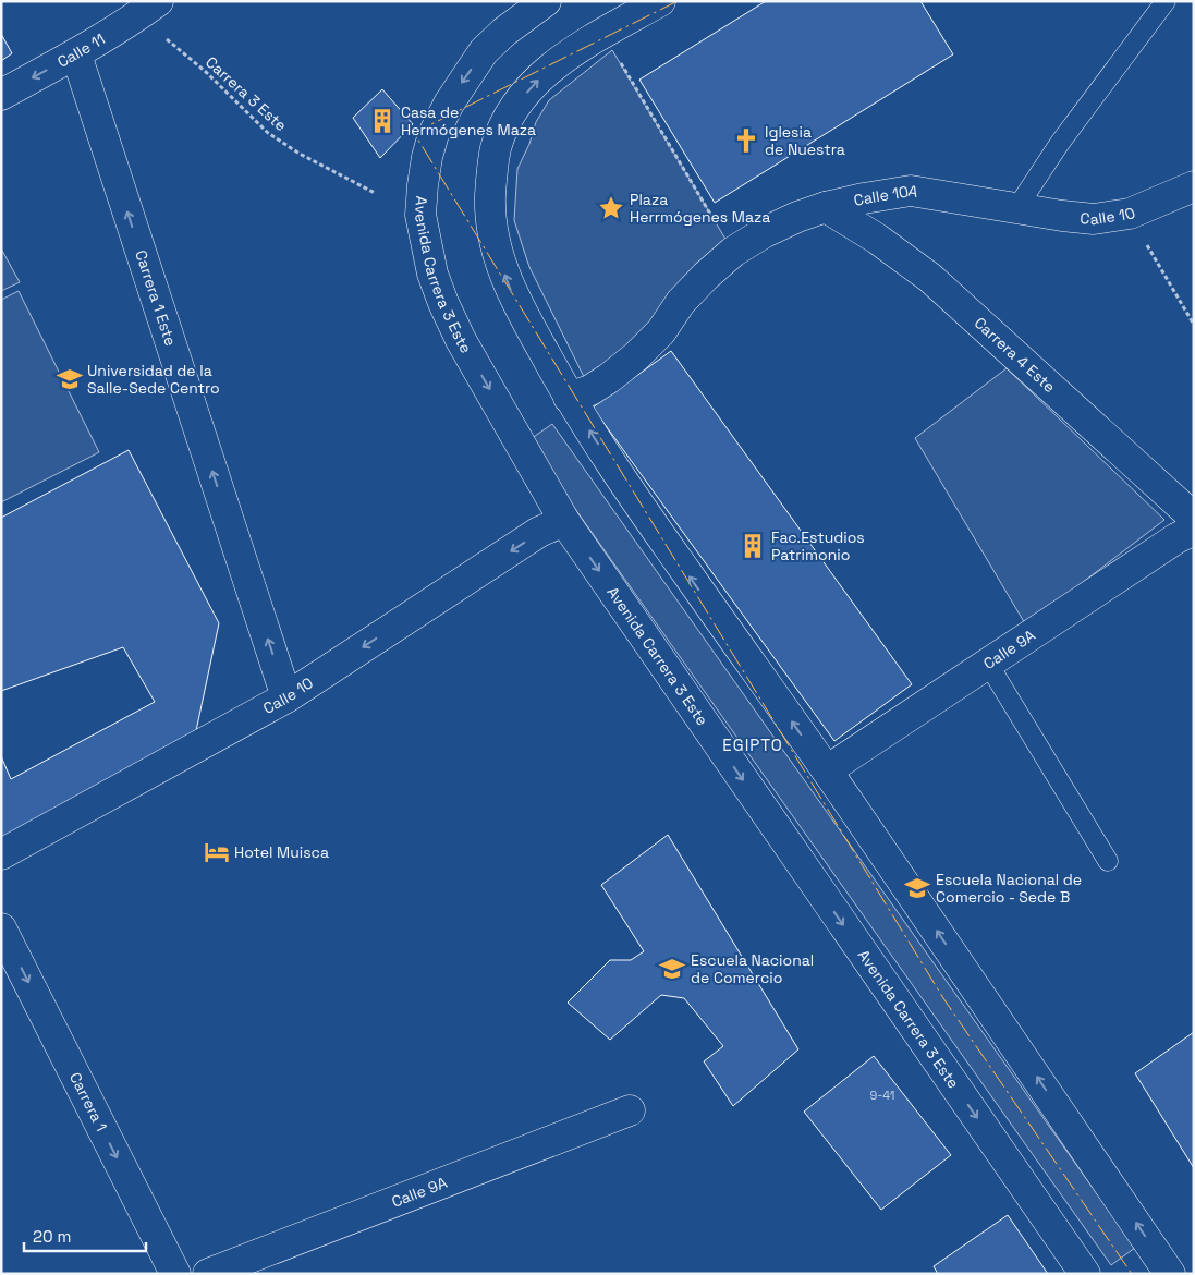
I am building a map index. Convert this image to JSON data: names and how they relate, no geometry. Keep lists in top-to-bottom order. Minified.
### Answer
{"streets":{"street":["Calle 11","Calle 10A","Calle 10","Avenida Carrera 3 Este","Carrera 1 Este","Carrera 4 Este","Calle 9A","Carrera 1"],"path":["Carrera 3 Este"]},"crossings":[["Calle 11","Carrera 3 Este"],["Calle 11","Carrera 1 Este"],["Calle 10A","Calle 10"],["Calle 10A","Carrera 4 Este"],["Calle 10","Avenida Carrera 3 Este"],["Calle 10","Carrera 1 Este"]],"one_way":["Calle 11","Calle 10","Carrera 1 Este","Carrera 1"],"districts":["EGIPTO"],"places":{"building":["Casa de Hermógenes Maza","Fac.Estudios Patrimonio"],"church":["Iglesia de Nuestra"],"place":["Plaza Herrmógenes Maza"],"school or university":["Universidad de la Salle-Sede Centro","Escuela Nacional de Comercio - Sede B","Escuela Nacional de Comercio"],"hotel":["Hotel Muisca"]},"house_numbers":["9-41"],"scale_bar":"20 m"}
